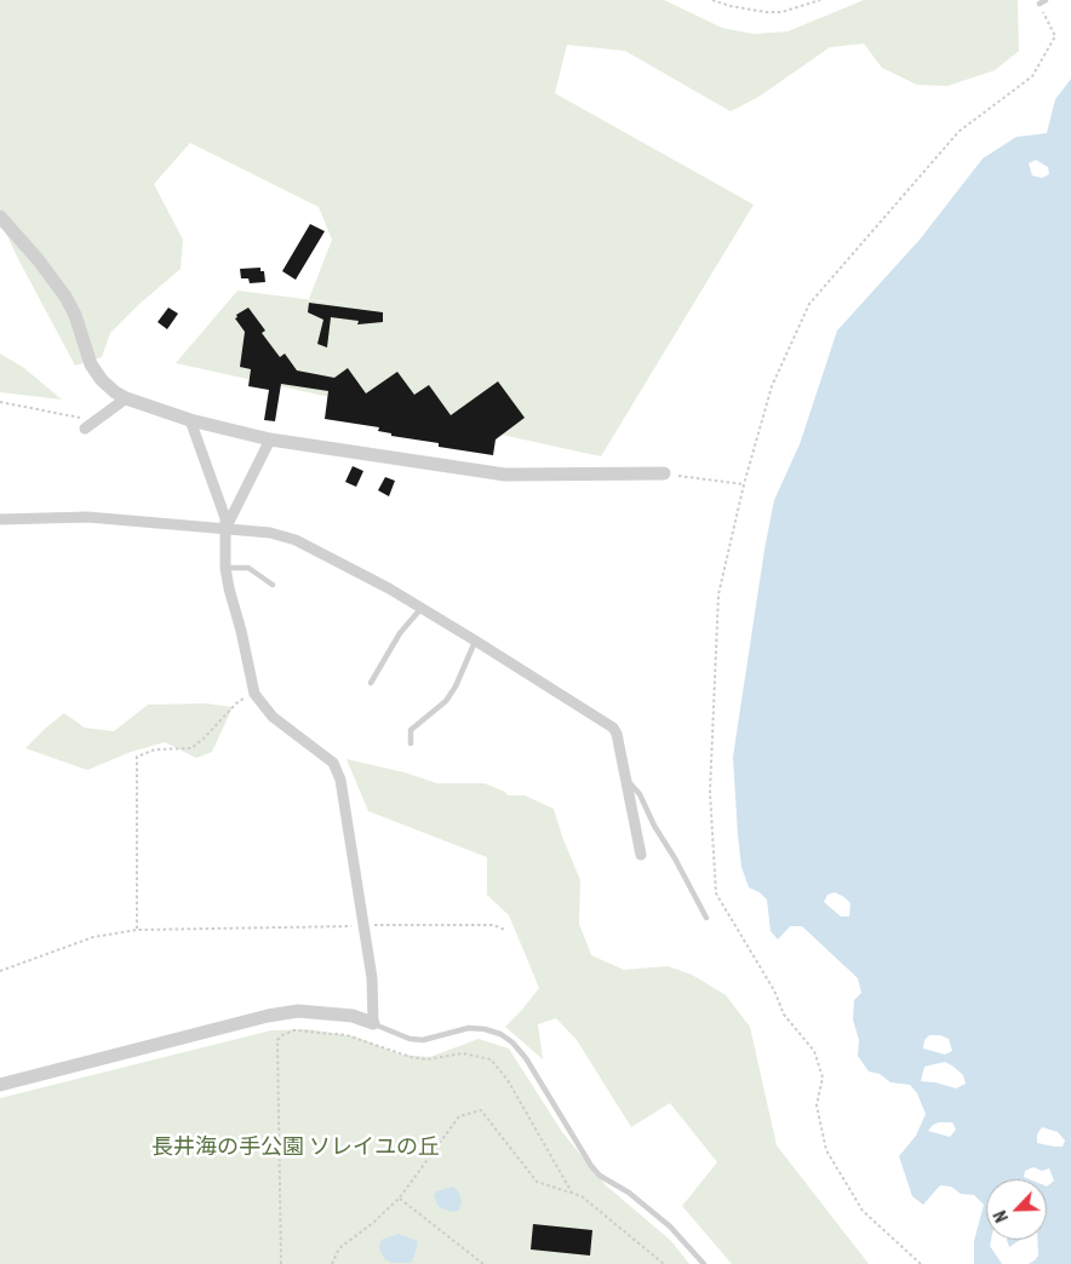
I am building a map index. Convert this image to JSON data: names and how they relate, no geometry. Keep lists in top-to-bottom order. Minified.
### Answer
{"parks":["長井海の手公園 ソレイユの丘"],"north":"bottom left"}
